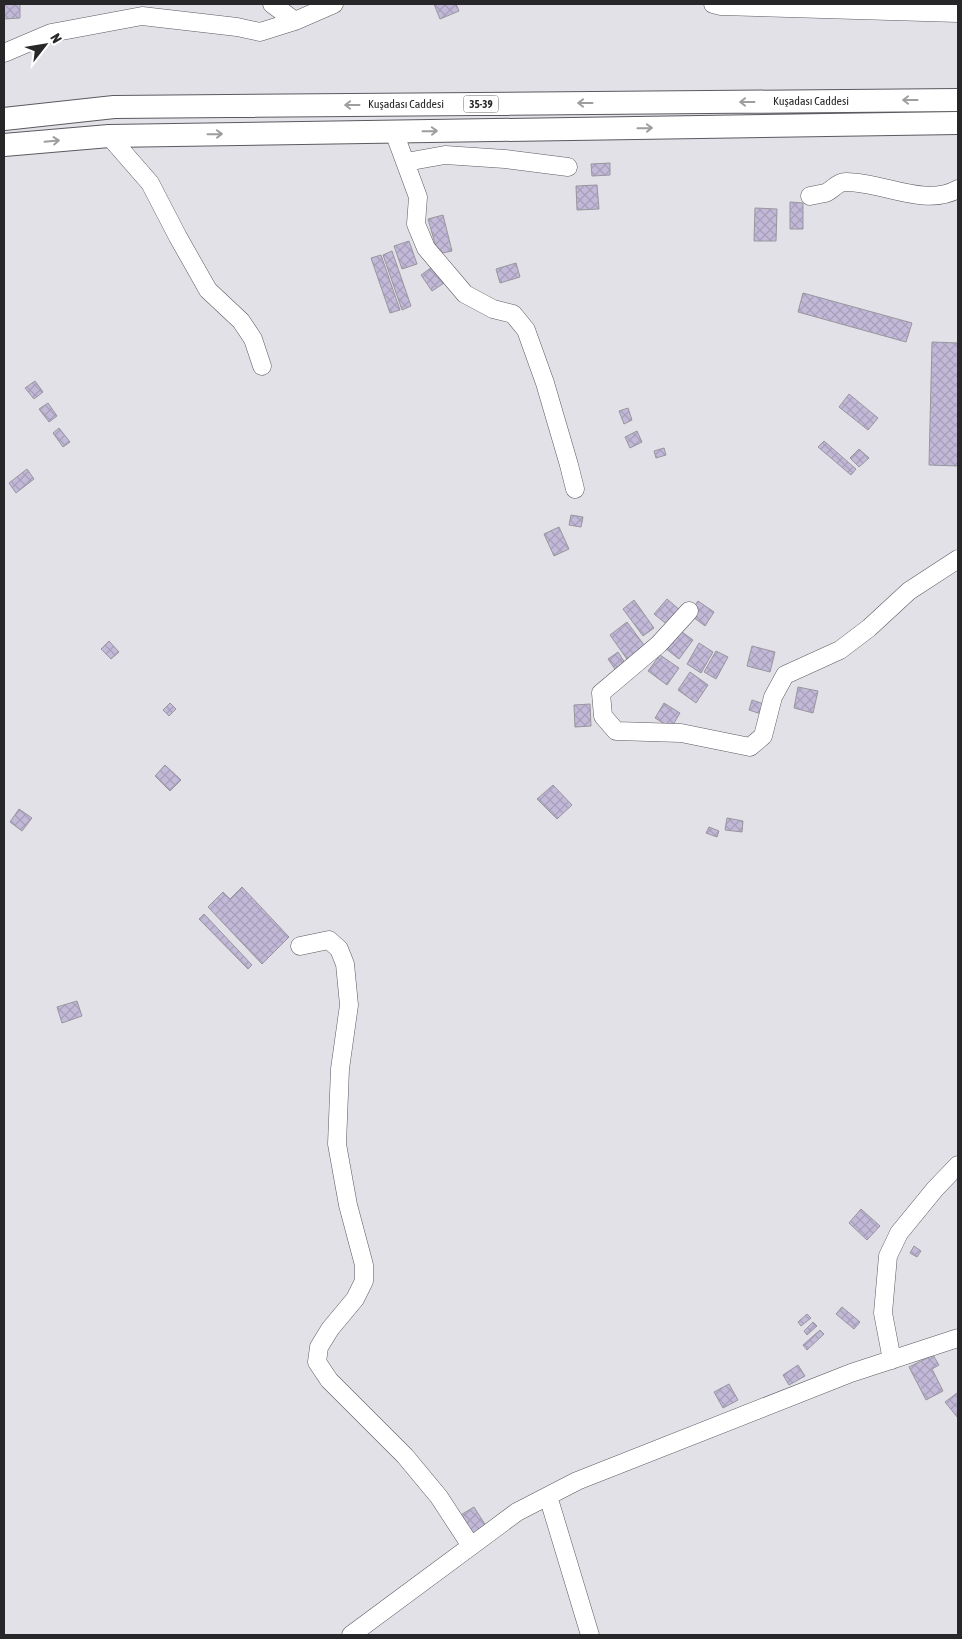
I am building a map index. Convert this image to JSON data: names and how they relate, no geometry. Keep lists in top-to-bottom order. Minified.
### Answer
{"streets":{"main road":["Kuşadası Caddesi","35-39"]},"north":"top right"}
